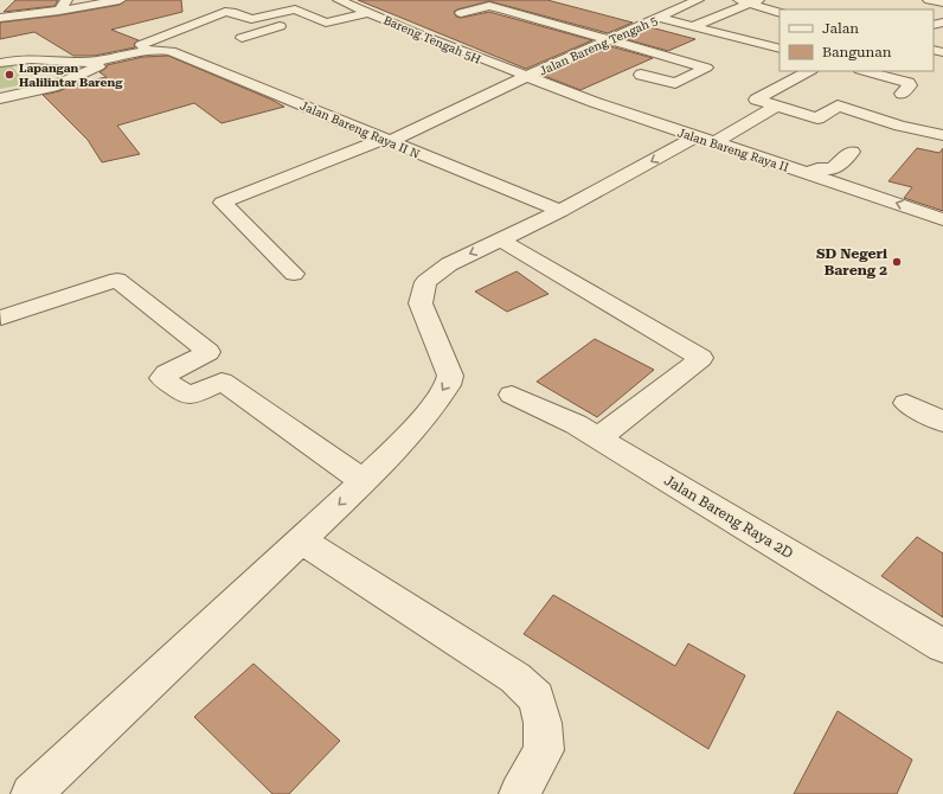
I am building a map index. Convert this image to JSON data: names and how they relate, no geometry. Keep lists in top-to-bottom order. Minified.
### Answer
{"streets":{"street":["Bareng Tengah 5H","Jalan Bareng Tengah 5","Jalan Bareng Raya II N","Jalan Bareng Raya II","Jalan Bareng Raya 2D"]},"crossings":[["Bareng Tengah 5H","Jalan Bareng Tengah 5"],["Bareng Tengah 5H","Jalan Bareng Raya II"],["Jalan Bareng Tengah 5","Jalan Bareng Raya II N"],["Jalan Bareng Tengah 5","Jalan Bareng Raya II"]],"places":["Lapangan Halilintar Bareng","SD Negeri Bareng 2"],"legend":["Jalan","Bangunan"]}
